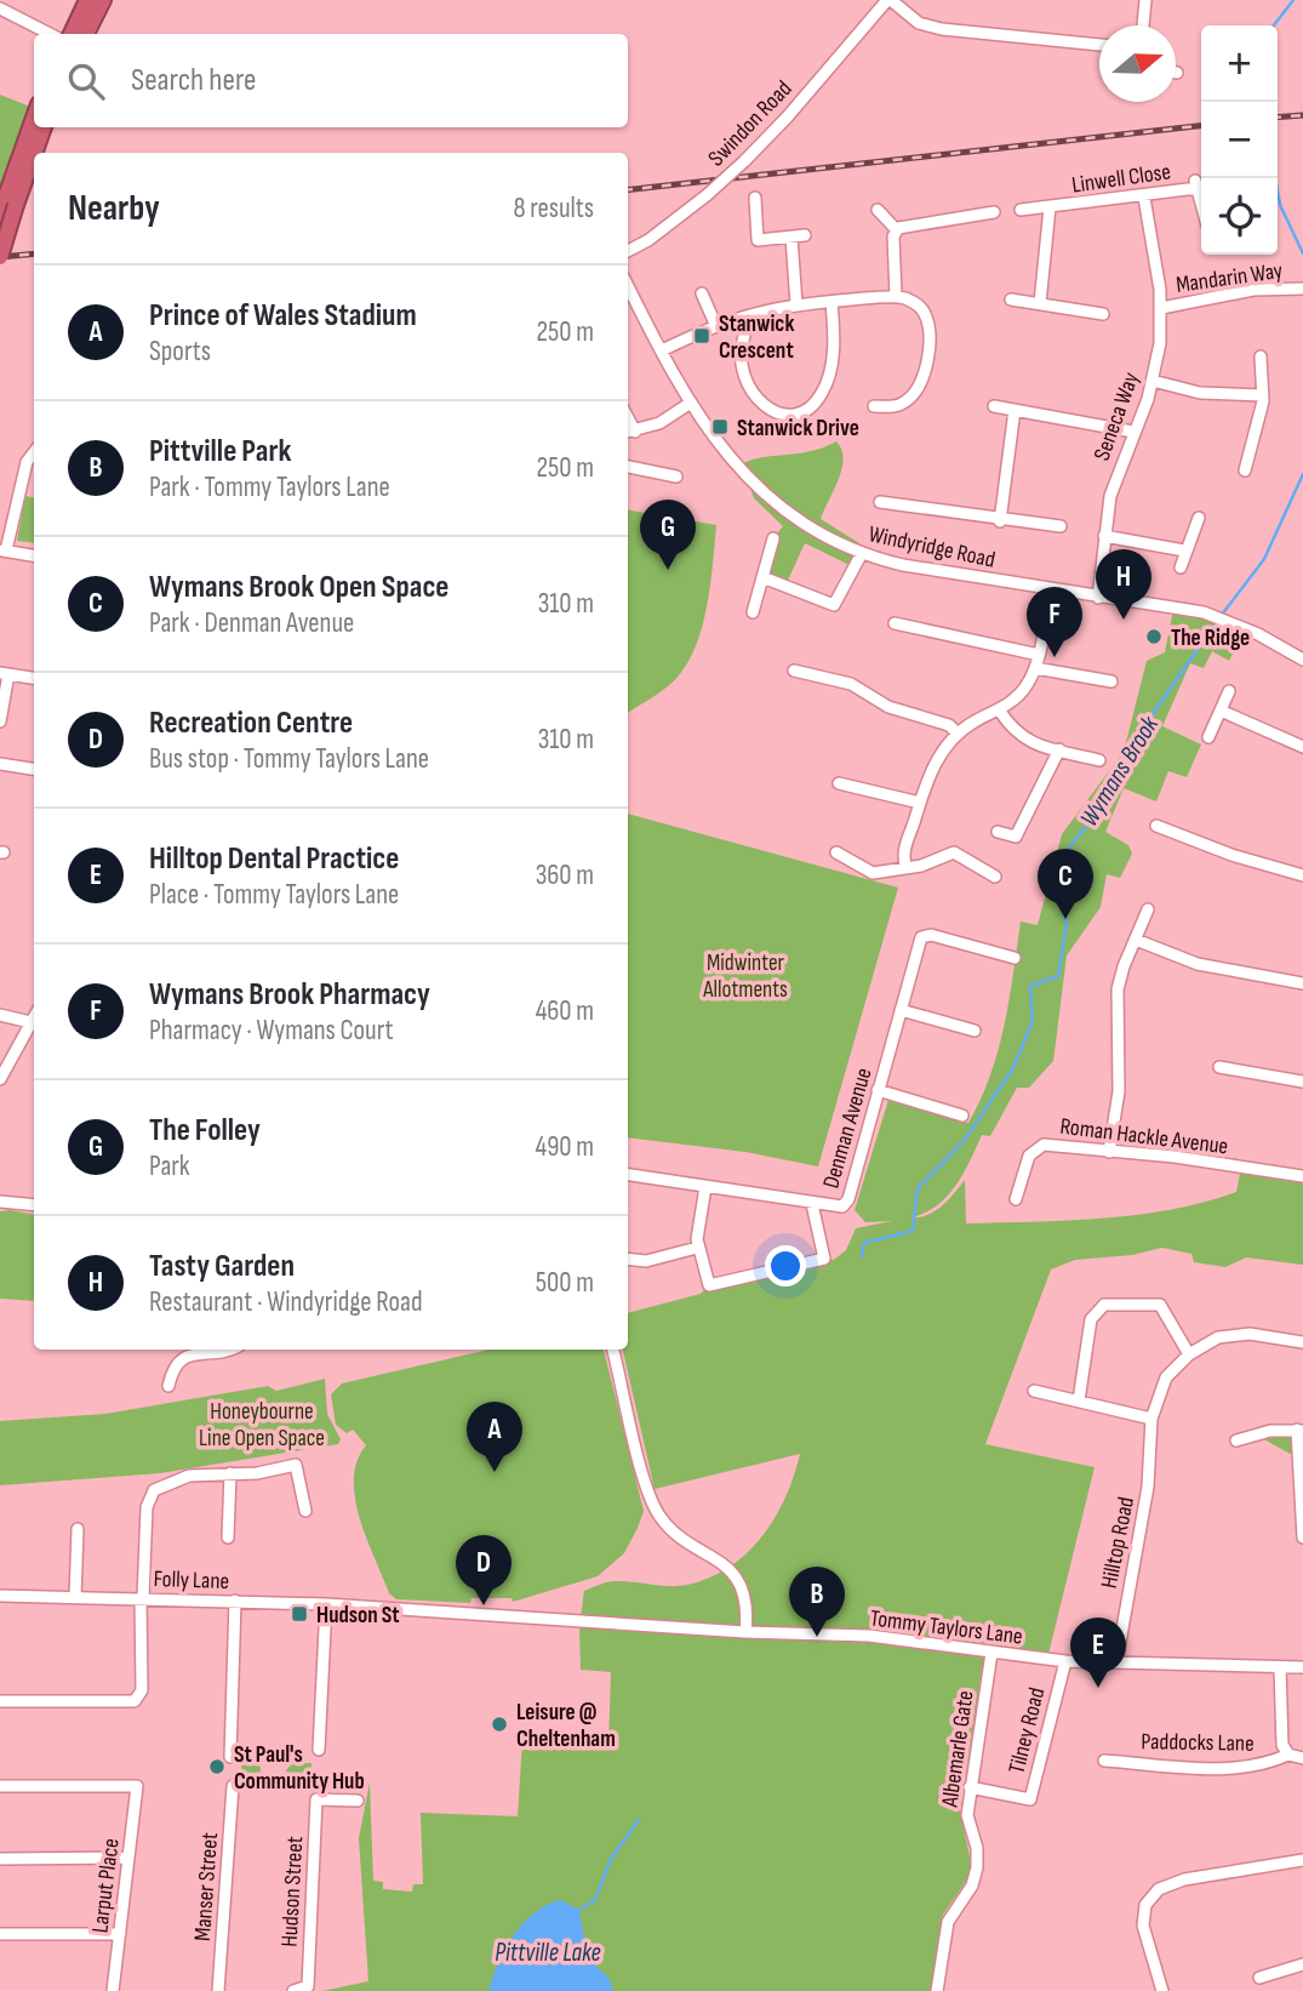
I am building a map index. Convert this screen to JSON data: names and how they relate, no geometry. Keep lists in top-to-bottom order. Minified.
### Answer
{"streets":{"street":["Swindon Road","Linwell Close","Mandarin Way","Seneca Way","Windyridge Road","Denman Avenue","Roman Hackle Avenue","Hilltop Road","Folly Lane","Tommy Taylors Lane","Tilney Road","Paddocks Lane","Albemarle Gate","Larput Place","Manser Street","Hudson Street"]},"crossings":[["Linwell Close","Seneca Way"],["Mandarin Way","Seneca Way"],["Seneca Way","Windyridge Road"],["Hilltop Road","Tommy Taylors Lane"],["Folly Lane","Tommy Taylors Lane"],["Tommy Taylors Lane","Tilney Road"],["Tommy Taylors Lane","Paddocks Lane"],["Tommy Taylors Lane","Albemarle Gate"],["Tilney Road","Albemarle Gate"]],"water":["Wymans Brook","Pittville Lake"],"parks":["Midwinter Allotments","Honeybourne Line Open Space"],"places":{"transit":["Stanwick Crescent","Stanwick Drive","Hudson St"],"other":["The Ridge","Leisure @ Cheltenham","St Paul's Community Hub"]},"north":"right","page":{"map_buttons":["+","−"],"search":"Search here","heading":["Nearby","8 results"],"list":[{"mark":"A","name":"Prince of Wales Stadium","note":"Sports","value":"250 m"},{"mark":"B","name":"Pittville Park","note":"Park · Tommy Taylors Lane","value":"250 m"},{"mark":"C","name":"Wymans Brook Open Space","note":"Park · Denman Avenue","value":"310 m"},{"mark":"D","name":"Recreation Centre","note":"Bus stop · Tommy Taylors Lane","value":"310 m"},{"mark":"E","name":"Hilltop Dental Practice","note":"Place · Tommy Taylors Lane","value":"360 m"},{"mark":"F","name":"Wymans Brook Pharmacy","note":"Pharmacy · Wymans Court","value":"460 m"},{"mark":"G","name":"The Folley","note":"Park","value":"490 m"},{"mark":"H","name":"Tasty Garden","note":"Restaurant · Windyridge Road","value":"500 m"}],"pins":["G","H","F","C","A","D","B","E"]}}
